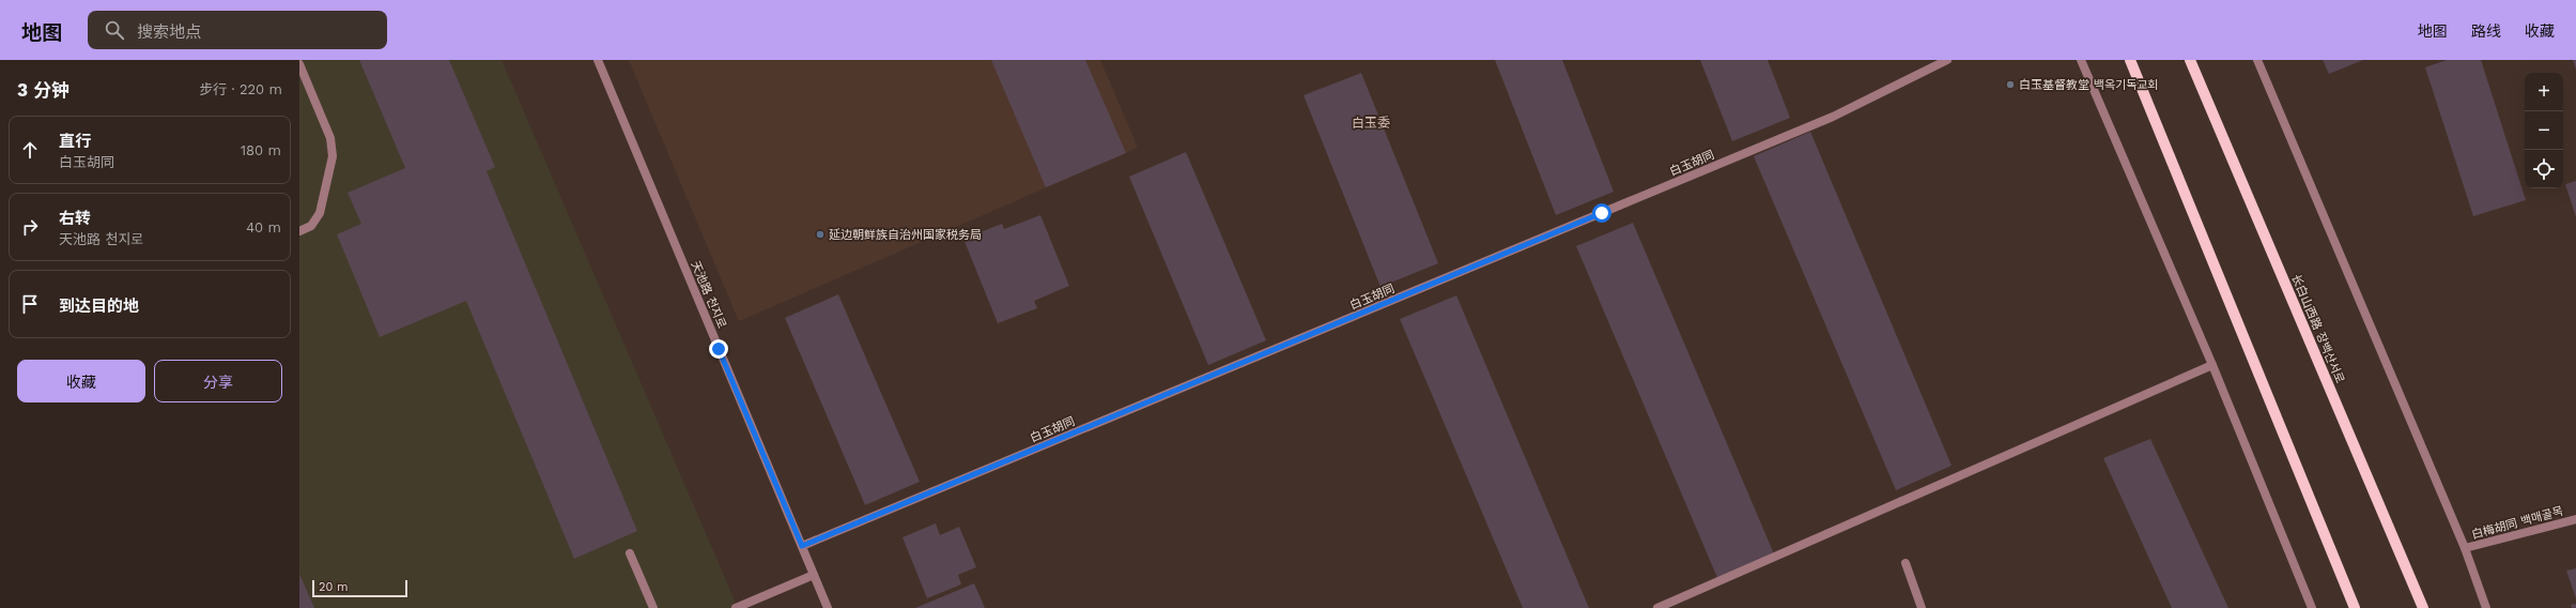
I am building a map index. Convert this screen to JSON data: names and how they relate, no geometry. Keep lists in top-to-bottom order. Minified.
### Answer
{"streets":{"main road":["长白山西路 장백산서로"],"street":["白玉胡同","天池路 천지로","白梅胡同 백매골목"]},"crossings":[["白玉胡同","天池路 천지로"]],"districts":["白玉委"],"places":["白玉基督教堂 백옥기독교회","延边朝鲜族自治州国家税务局"],"scale_bar":"20 m","page":{"header":"地图","search":"搜索地点","nav":["地图","路线","收藏"],"heading":["3 分钟","步行 · 220 m"],"map_buttons":["+","−"],"list":[["直行","白玉胡同","180 m"],["右转","天池路 천지로","40 m"],"到达目的地"],"buttons":["收藏","分享"],"scale":"20 m"}}
